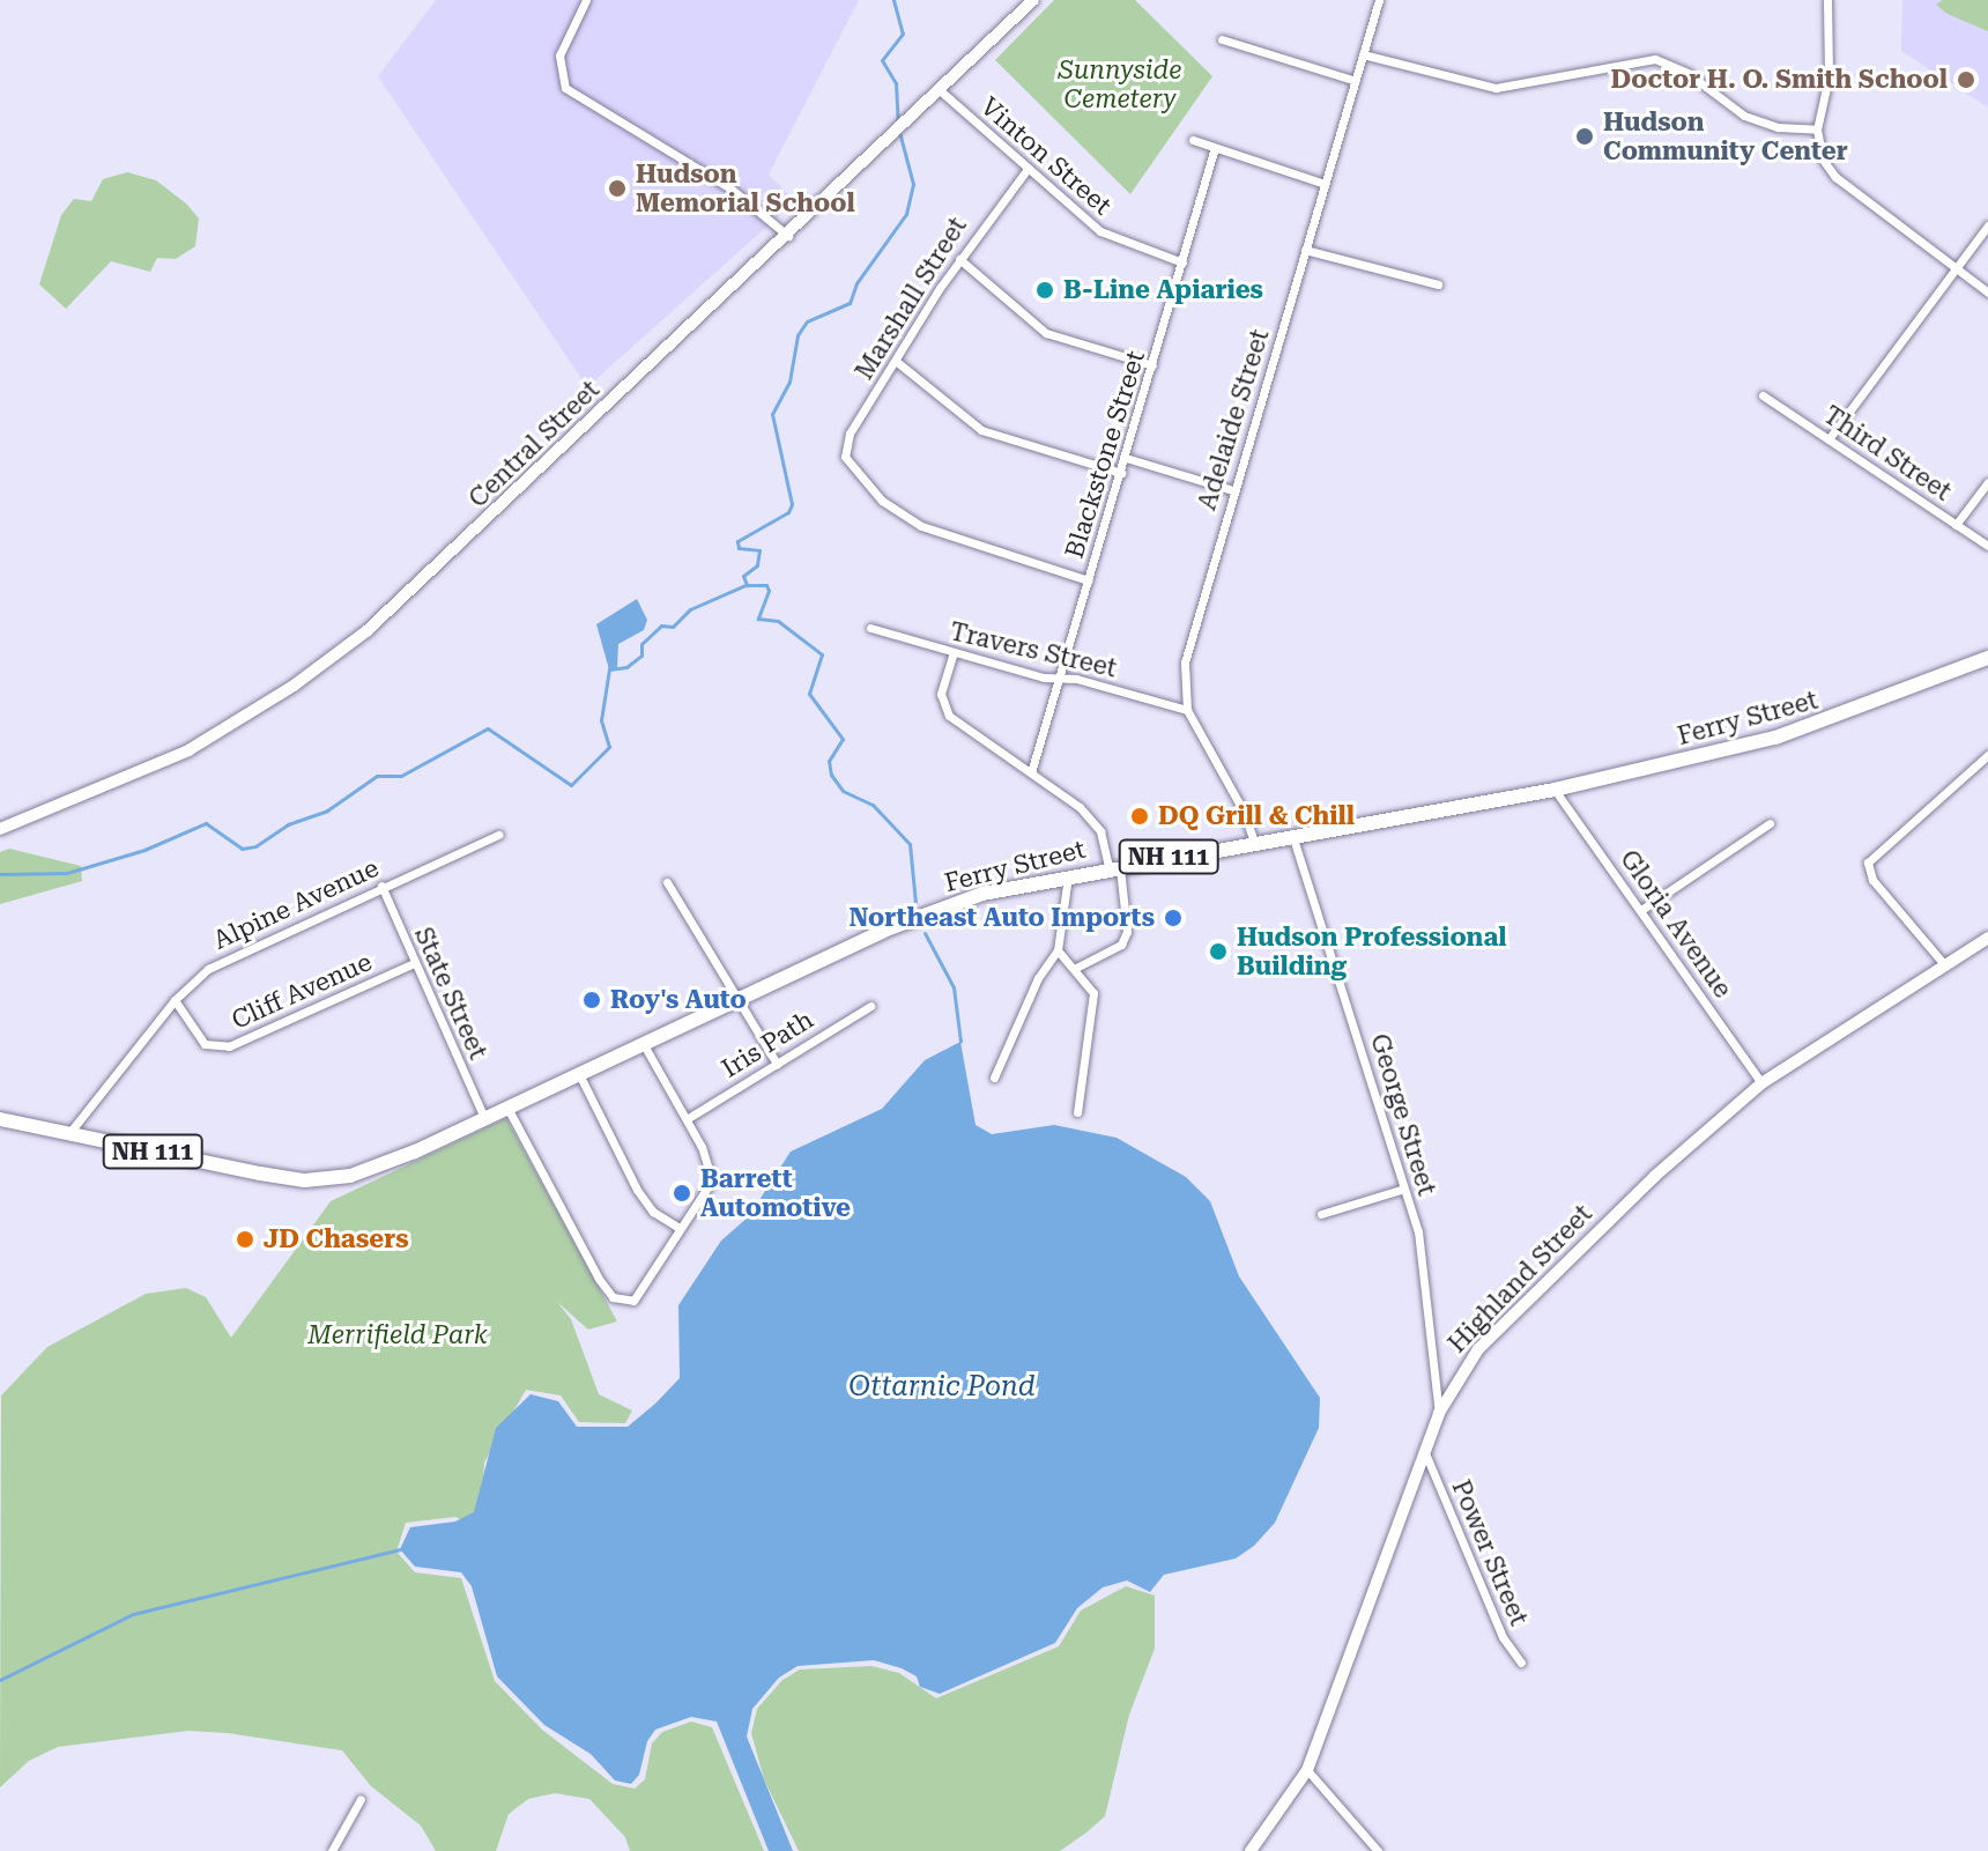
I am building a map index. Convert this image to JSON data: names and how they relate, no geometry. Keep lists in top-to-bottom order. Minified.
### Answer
{"streets":{"main road":["Ferry Street","NH 111"],"street":["Vinton Street","Marshall Street","Adelaide Street","Central Street","Third Street","Blackstone Street","Travers Street","Alpine Avenue","Gloria Avenue","Cliff Avenue","State Street","Iris Path","George Street","Highland Street","Power Street"]},"crossings":[["Vinton Street","Marshall Street"],["Vinton Street","Central Street"],["Vinton Street","Blackstone Street"],["Marshall Street","Blackstone Street"],["Adelaide Street","Travers Street"],["Adelaide Street","Ferry Street"],["Blackstone Street","Travers Street"],["Ferry Street","NH 111"],["Ferry Street","Alpine Avenue"],["Ferry Street","Gloria Avenue"],["Ferry Street","State Street"],["Ferry Street","George Street"],["NH 111","Alpine Avenue"],["Alpine Avenue","Cliff Avenue"],["Alpine Avenue","State Street"],["Gloria Avenue","Highland Street"],["Cliff Avenue","State Street"],["George Street","Highland Street"],["Highland Street","Power Street"]],"water":["Ottarnic Pond"],"parks":["Sunnyside Cemetery","Merrifield Park"],"places":["Doctor H. O. Smith School","Hudson Community Center","Hudson Memorial School","B-Line Apiaries","DQ Grill & Chill","Northeast Auto Imports","Hudson Professional Building","Roy's Auto","Barrett Automotive","JD Chasers"]}
